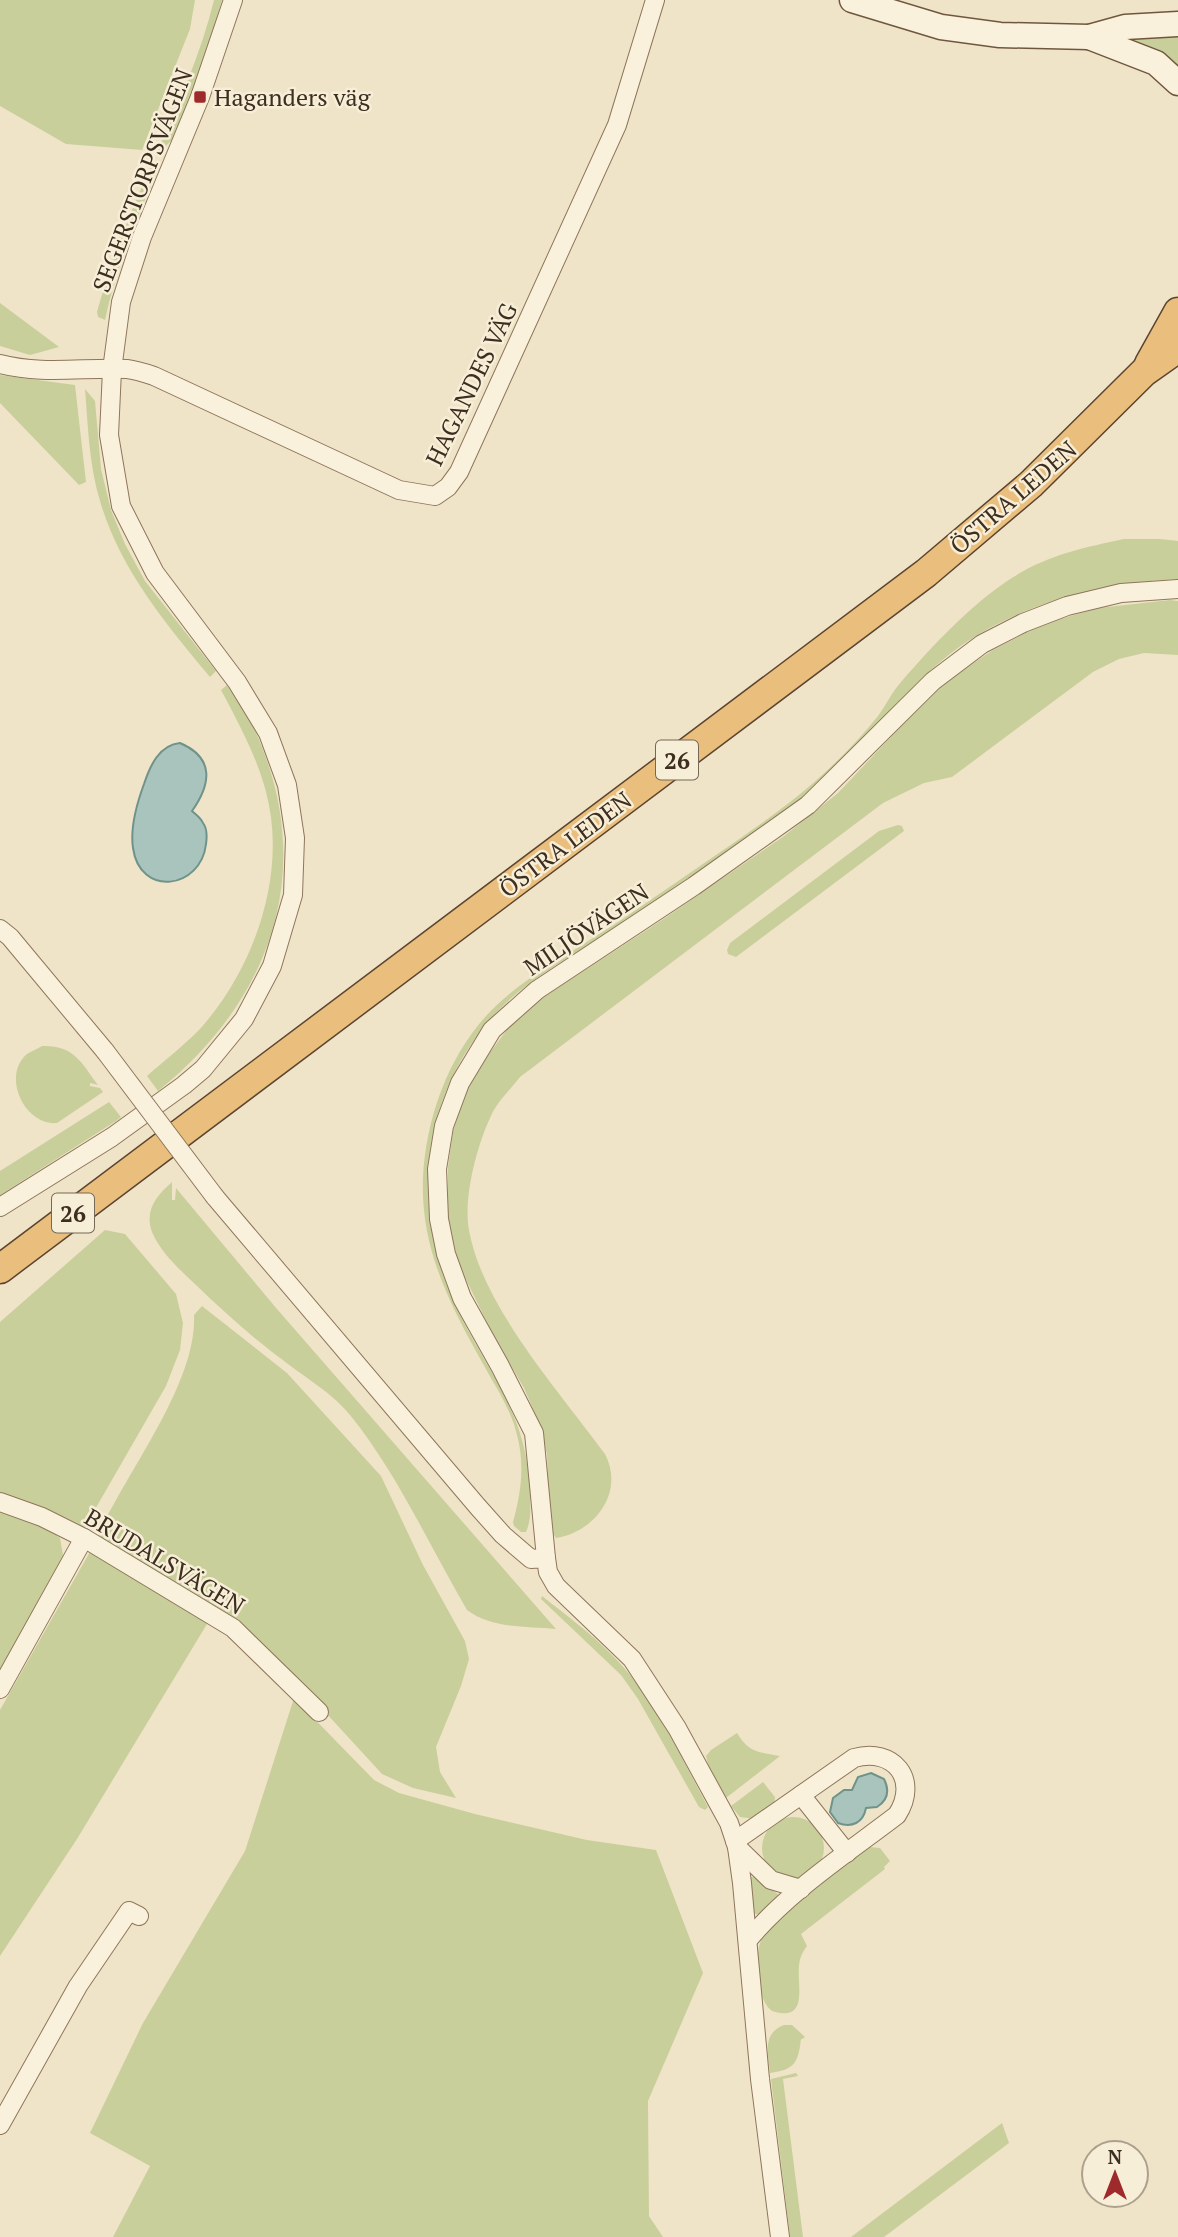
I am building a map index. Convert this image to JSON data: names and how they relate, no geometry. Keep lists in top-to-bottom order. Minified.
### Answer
{"streets":{"highway":["ÖSTRA LEDEN","26"],"street":["SEGERSTORPSVÄGEN","HAGANDES VÄG","MILJÖVÄGEN","BRUDALSVÄGEN"]},"crossings":[["SEGERSTORPSVÄGEN","HAGANDES VÄG"]],"places":{"transit":["Haganders väg"]},"north":"top"}
